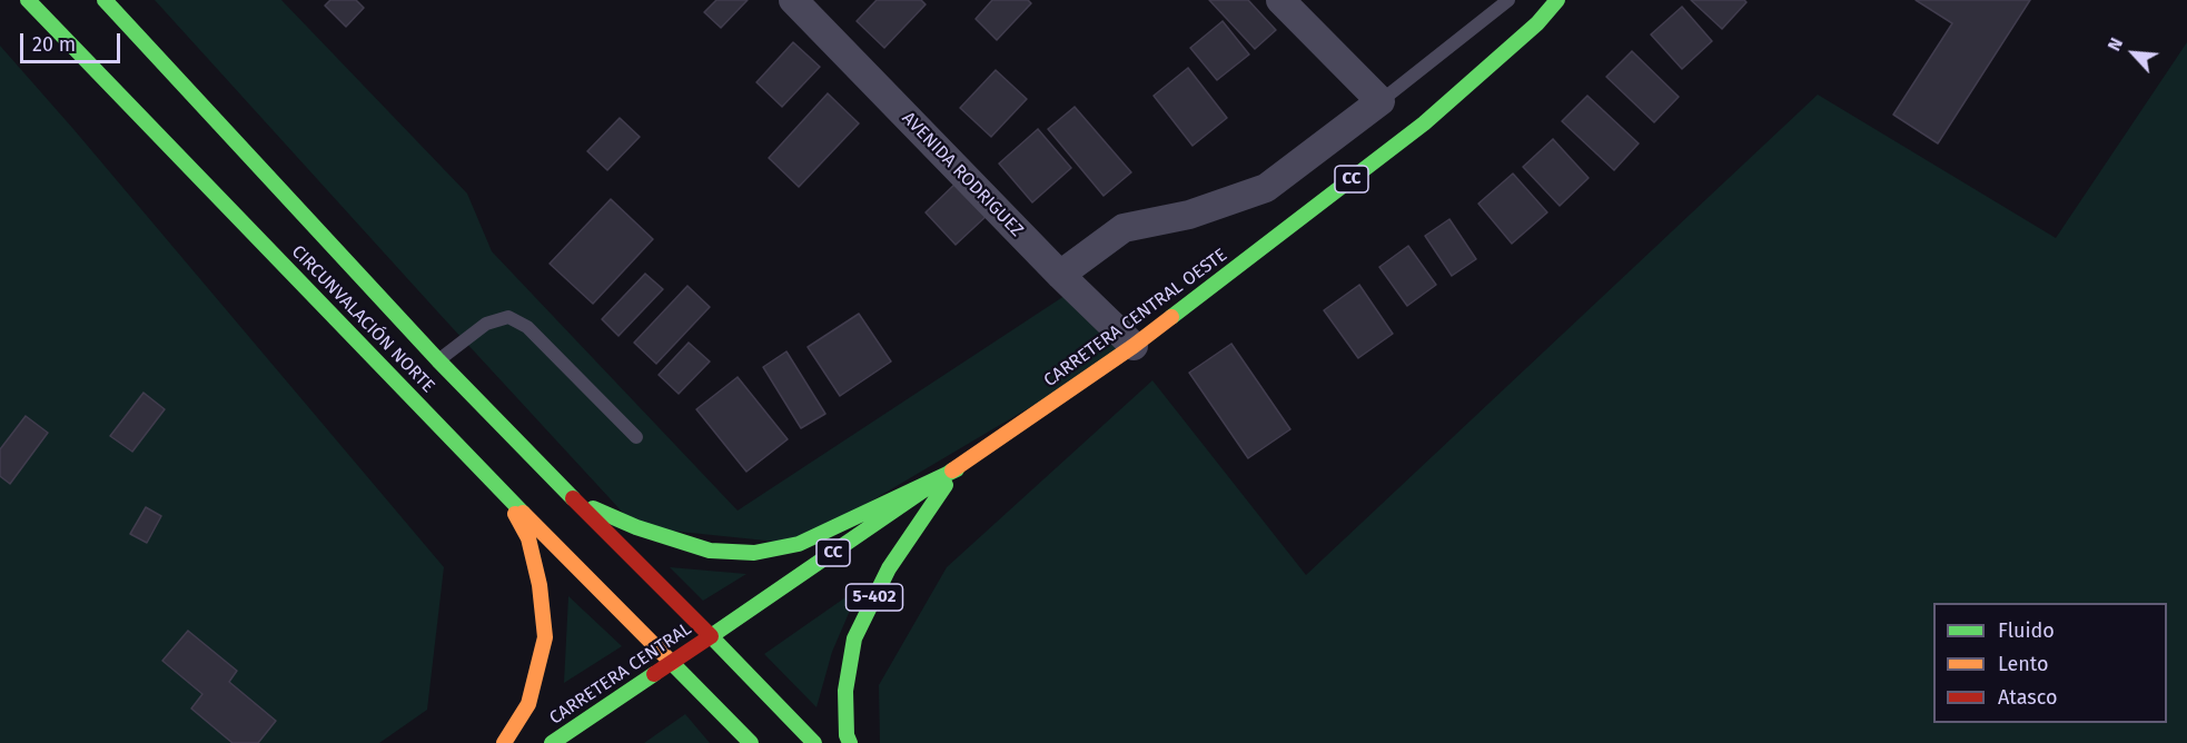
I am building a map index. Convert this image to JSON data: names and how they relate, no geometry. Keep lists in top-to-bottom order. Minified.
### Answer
{"streets":{"main road":["CC","CARRETERA CENTRAL OESTE","CIRCUNVALACIÓN NORTE","5-402","CARRETERA CENTRAL"],"street":["AVENIDA RODRIGUEZ"]},"crossings":[["AVENIDA RODRIGUEZ","CARRETERA CENTRAL OESTE"],["CARRETERA CENTRAL OESTE","CIRCUNVALACIÓN NORTE"],["CARRETERA CENTRAL OESTE","5-402"],["CARRETERA CENTRAL OESTE","CARRETERA CENTRAL"],["CIRCUNVALACIÓN NORTE","CARRETERA CENTRAL"]],"legend":["Fluido","Lento","Atasco"],"scale_bar":"20 m","north":"top left"}
